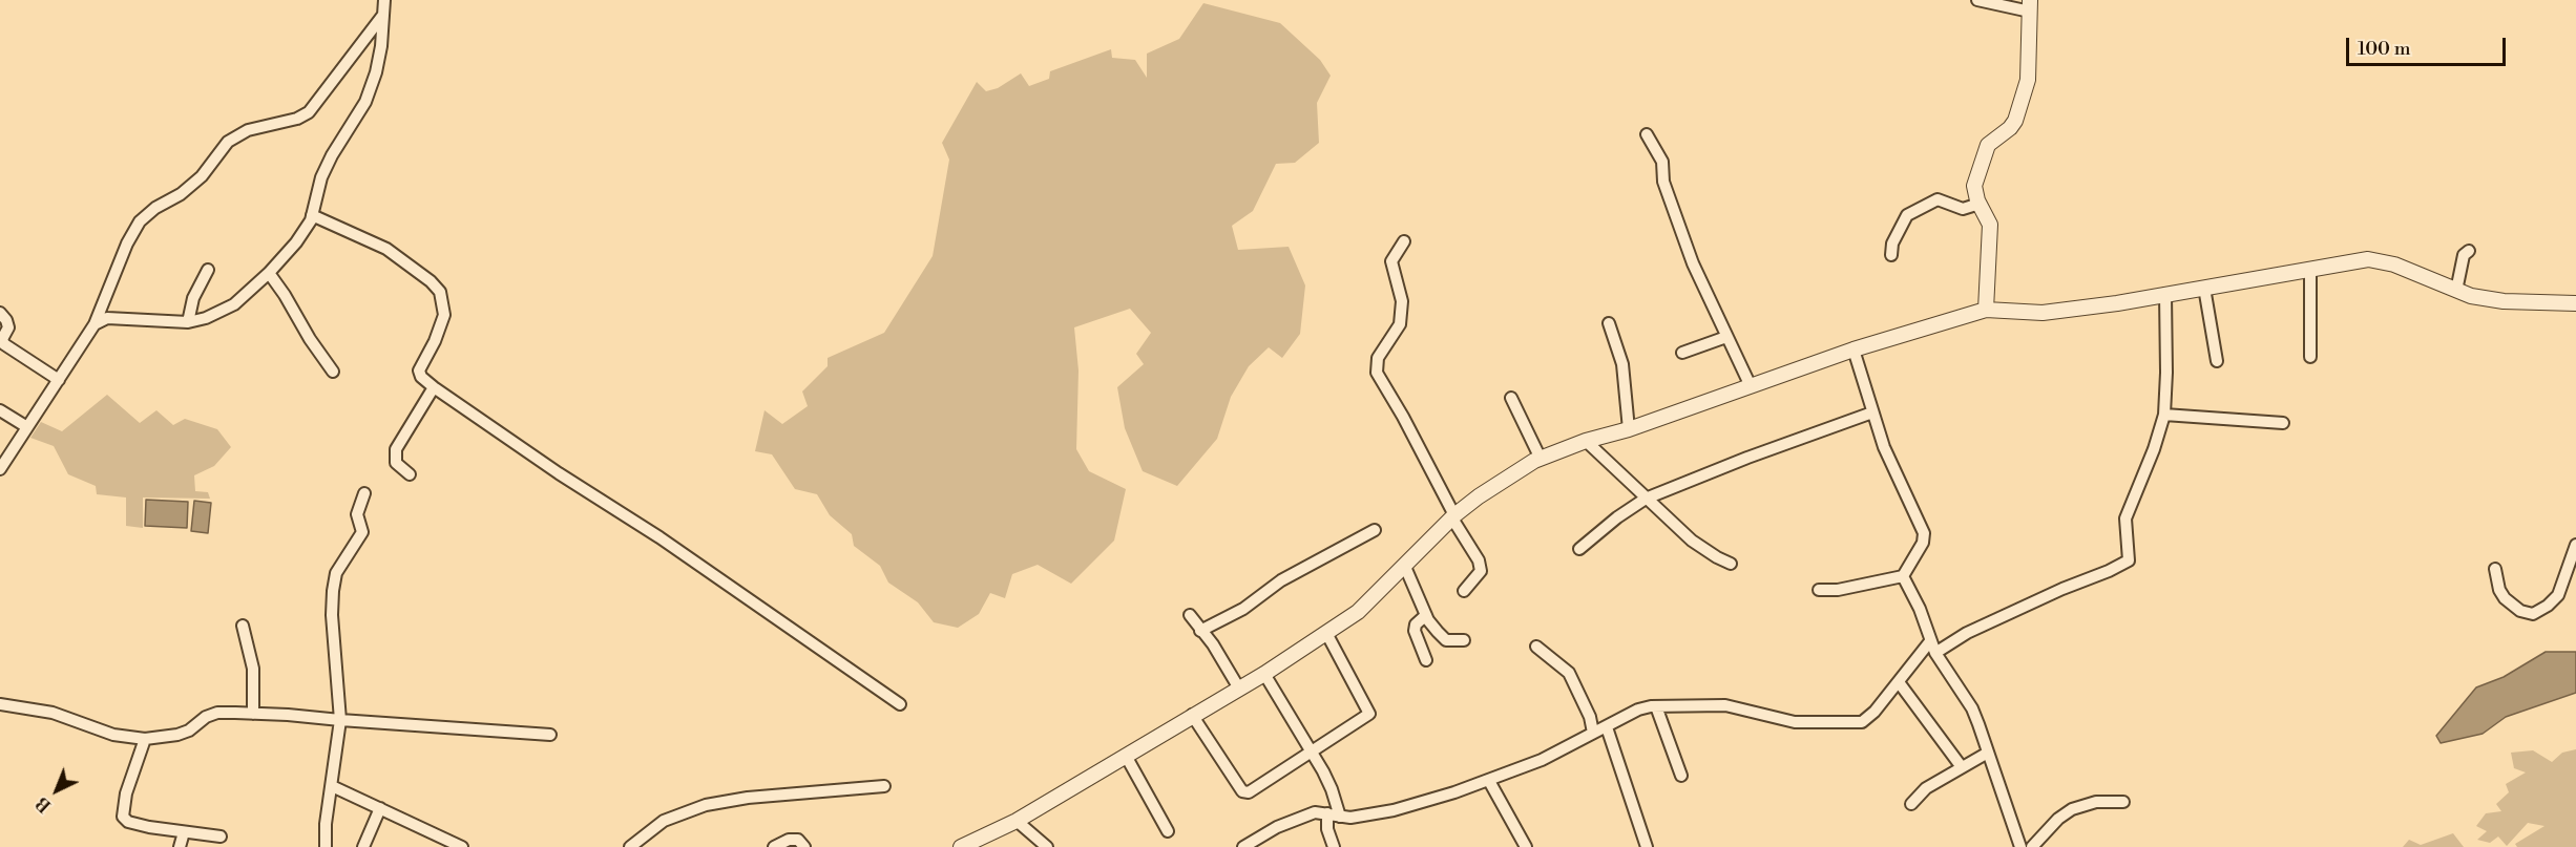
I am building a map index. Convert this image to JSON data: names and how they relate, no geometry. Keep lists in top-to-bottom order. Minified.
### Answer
{"scale_bar":"100 m","north":"bottom left"}
